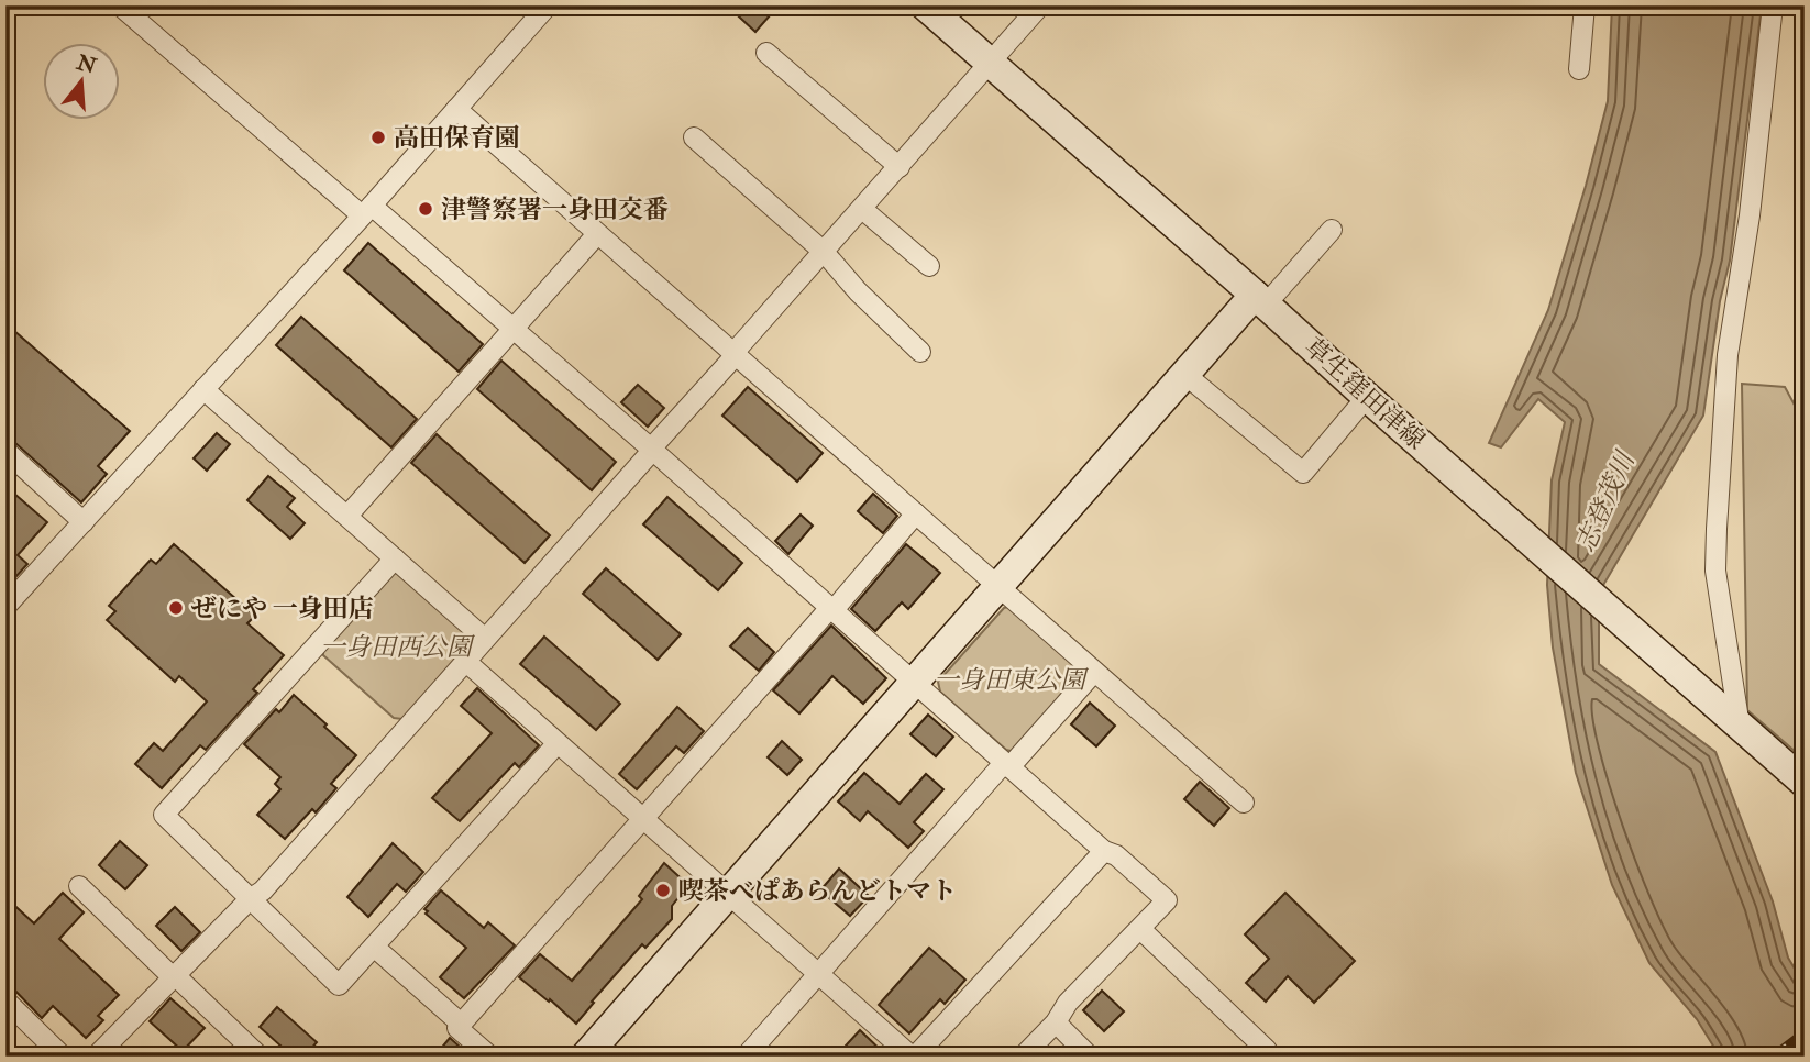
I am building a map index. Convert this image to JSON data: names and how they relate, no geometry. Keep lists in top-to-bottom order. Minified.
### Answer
{"streets":{"main road":["草生窪田津線"]},"water":["志登茂川"],"parks":["一身田西公園","一身田東公園"],"places":["高田保育園","津警察署一身田交番","ぜにや 一身田店","喫茶べぱあらんどトマト"],"north":"top"}
